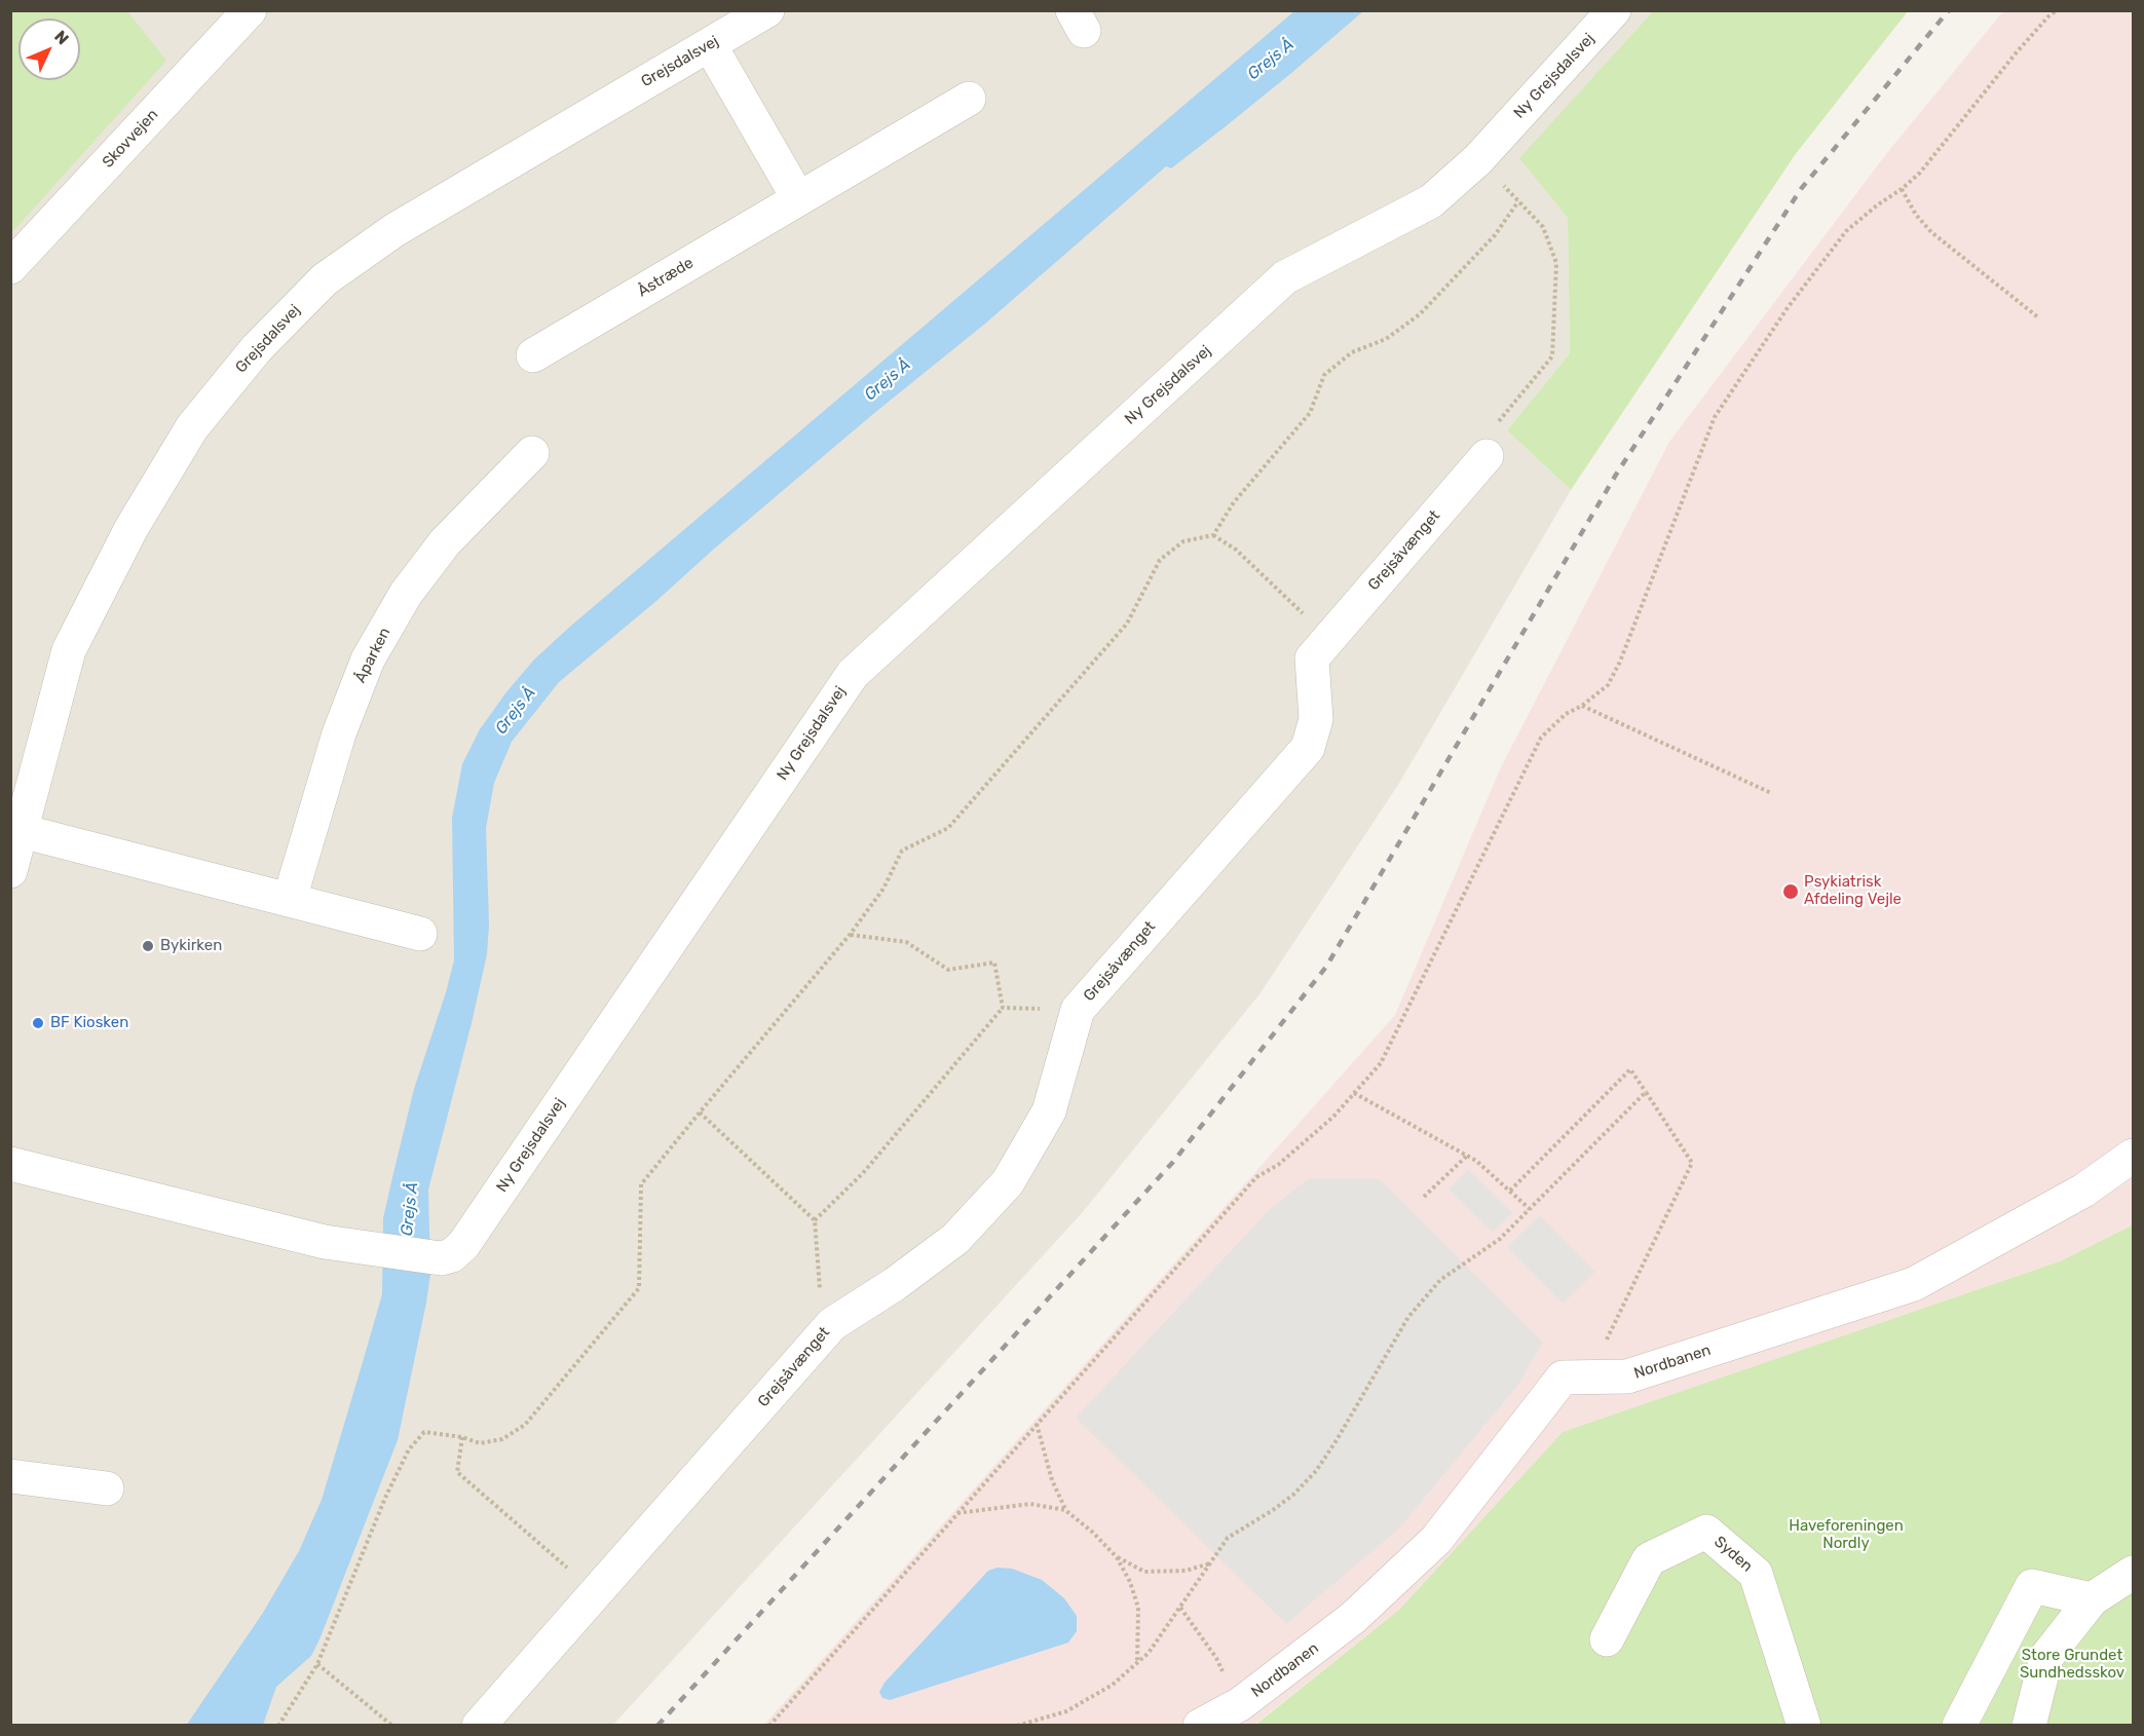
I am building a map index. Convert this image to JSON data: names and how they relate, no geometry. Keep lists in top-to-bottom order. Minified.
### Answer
{"streets":{"street":["Grejsdalsvej","Ny Grejsdalsvej","Skovvejen","Åstræde","Grejsåvænget","Åparken","Nordbanen","Syden"]},"water":["Grejs Å"],"parks":["Haveforeningen Nordly","Store Grundet Sundhedsskov"],"places":["Psykiatrisk Afdeling Vejle","Bykirken","BF Kiosken"],"north":"top right"}
